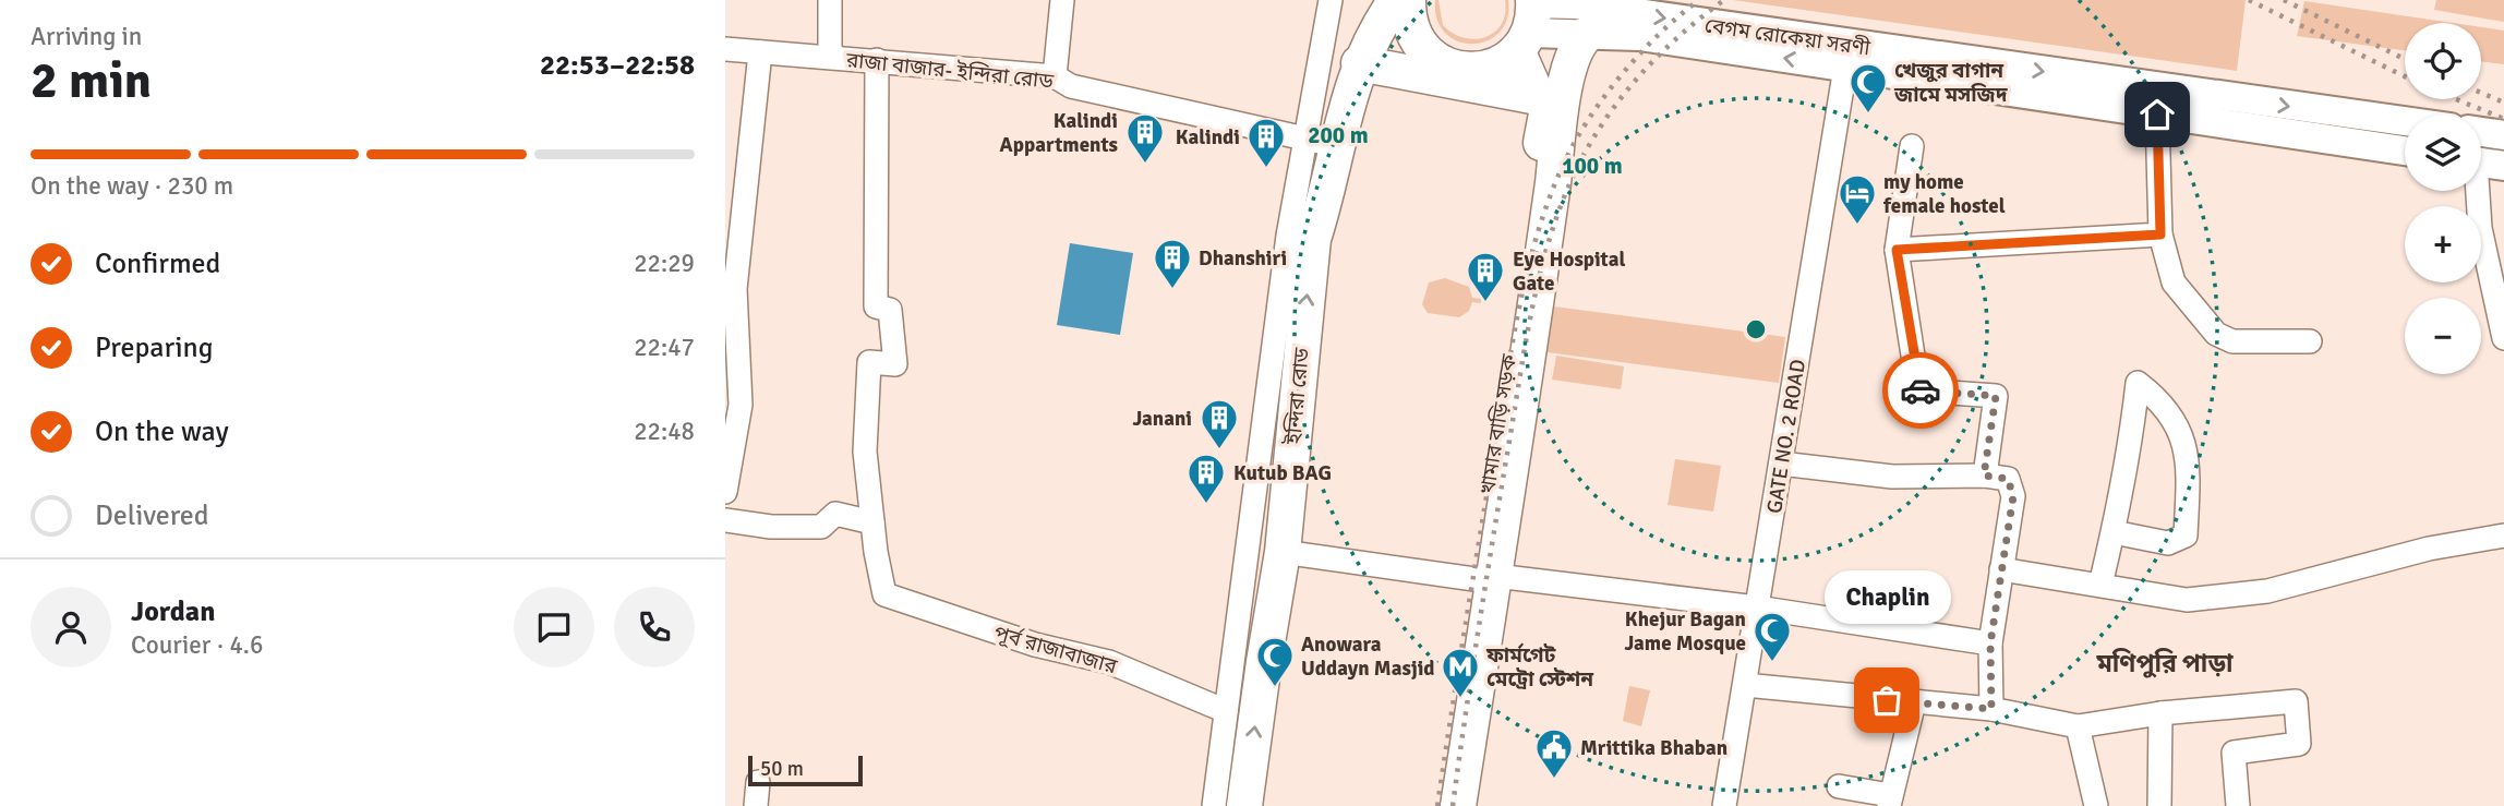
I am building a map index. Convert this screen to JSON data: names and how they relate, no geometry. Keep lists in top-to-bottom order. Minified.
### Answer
{"streets":{"highway":["ইন্দিরা রোড","খামার বাড়ি সড়ক"],"main road":["বেগম রোকেয়া সরণী"],"street":["রাজা বাজার- ইন্দিরা রোড","GATE NO. 2 ROAD","পূর্ব রাজাবাজার"]},"crossings":[["বেগম রোকেয়া সরণী","খামার বাড়ি সড়ক"],["বেগম রোকেয়া সরণী","GATE NO. 2 ROAD"],["রাজা বাজার- ইন্দিরা রোড","ইন্দিরা রোড"],["ইন্দিরা রোড","পূর্ব রাজাবাজার"]],"districts":["মণিপুরি পাড়া"],"places":{"mosque":["খেজুর বাগান জামে মসজিদ","Khejur Bagan Jame Mosque","Anowara Uddayn Masjid"],"building":["Kalindi Appartments","Kalindi","Dhanshiri","Eye Hospital Gate","Janani","Kutub BAG"],"hotel":["my home female hostel"],"metro station":["ফার্মগেট মেট্রো স্টেশন"],"other":["Chaplin"],"public building":["Mrittika Bhaban"]},"scale_bar":"50 m","page":{"heading":["2 min","Arriving in","22:53–22:58"],"panel":["Jordan","Courier · 4.6"],"map_buttons":["+","−"],"bar":"On the way · 230 m","list":[["Confirmed","22:29"],["Preparing","22:47"],["On the way","22:48"],"Delivered"],"bubble":"Chaplin","scale":"50 m"},"rings":["200 m","100 m"]}
